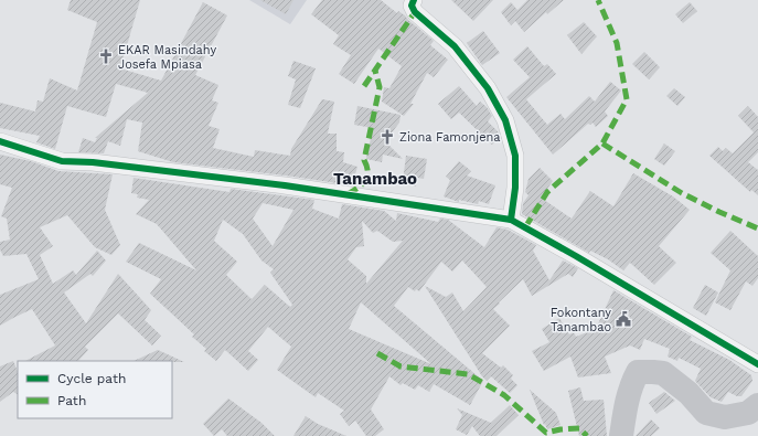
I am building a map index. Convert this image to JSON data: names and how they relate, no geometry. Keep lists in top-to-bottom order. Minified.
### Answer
{"districts":["Tanambao"],"places":{"church":["EKAR Masindahy Josefa Mpiasa","Ziona Famonjena"],"public building":["Fokontany Tanambao"]},"legend":["Cycle path","Path"]}
